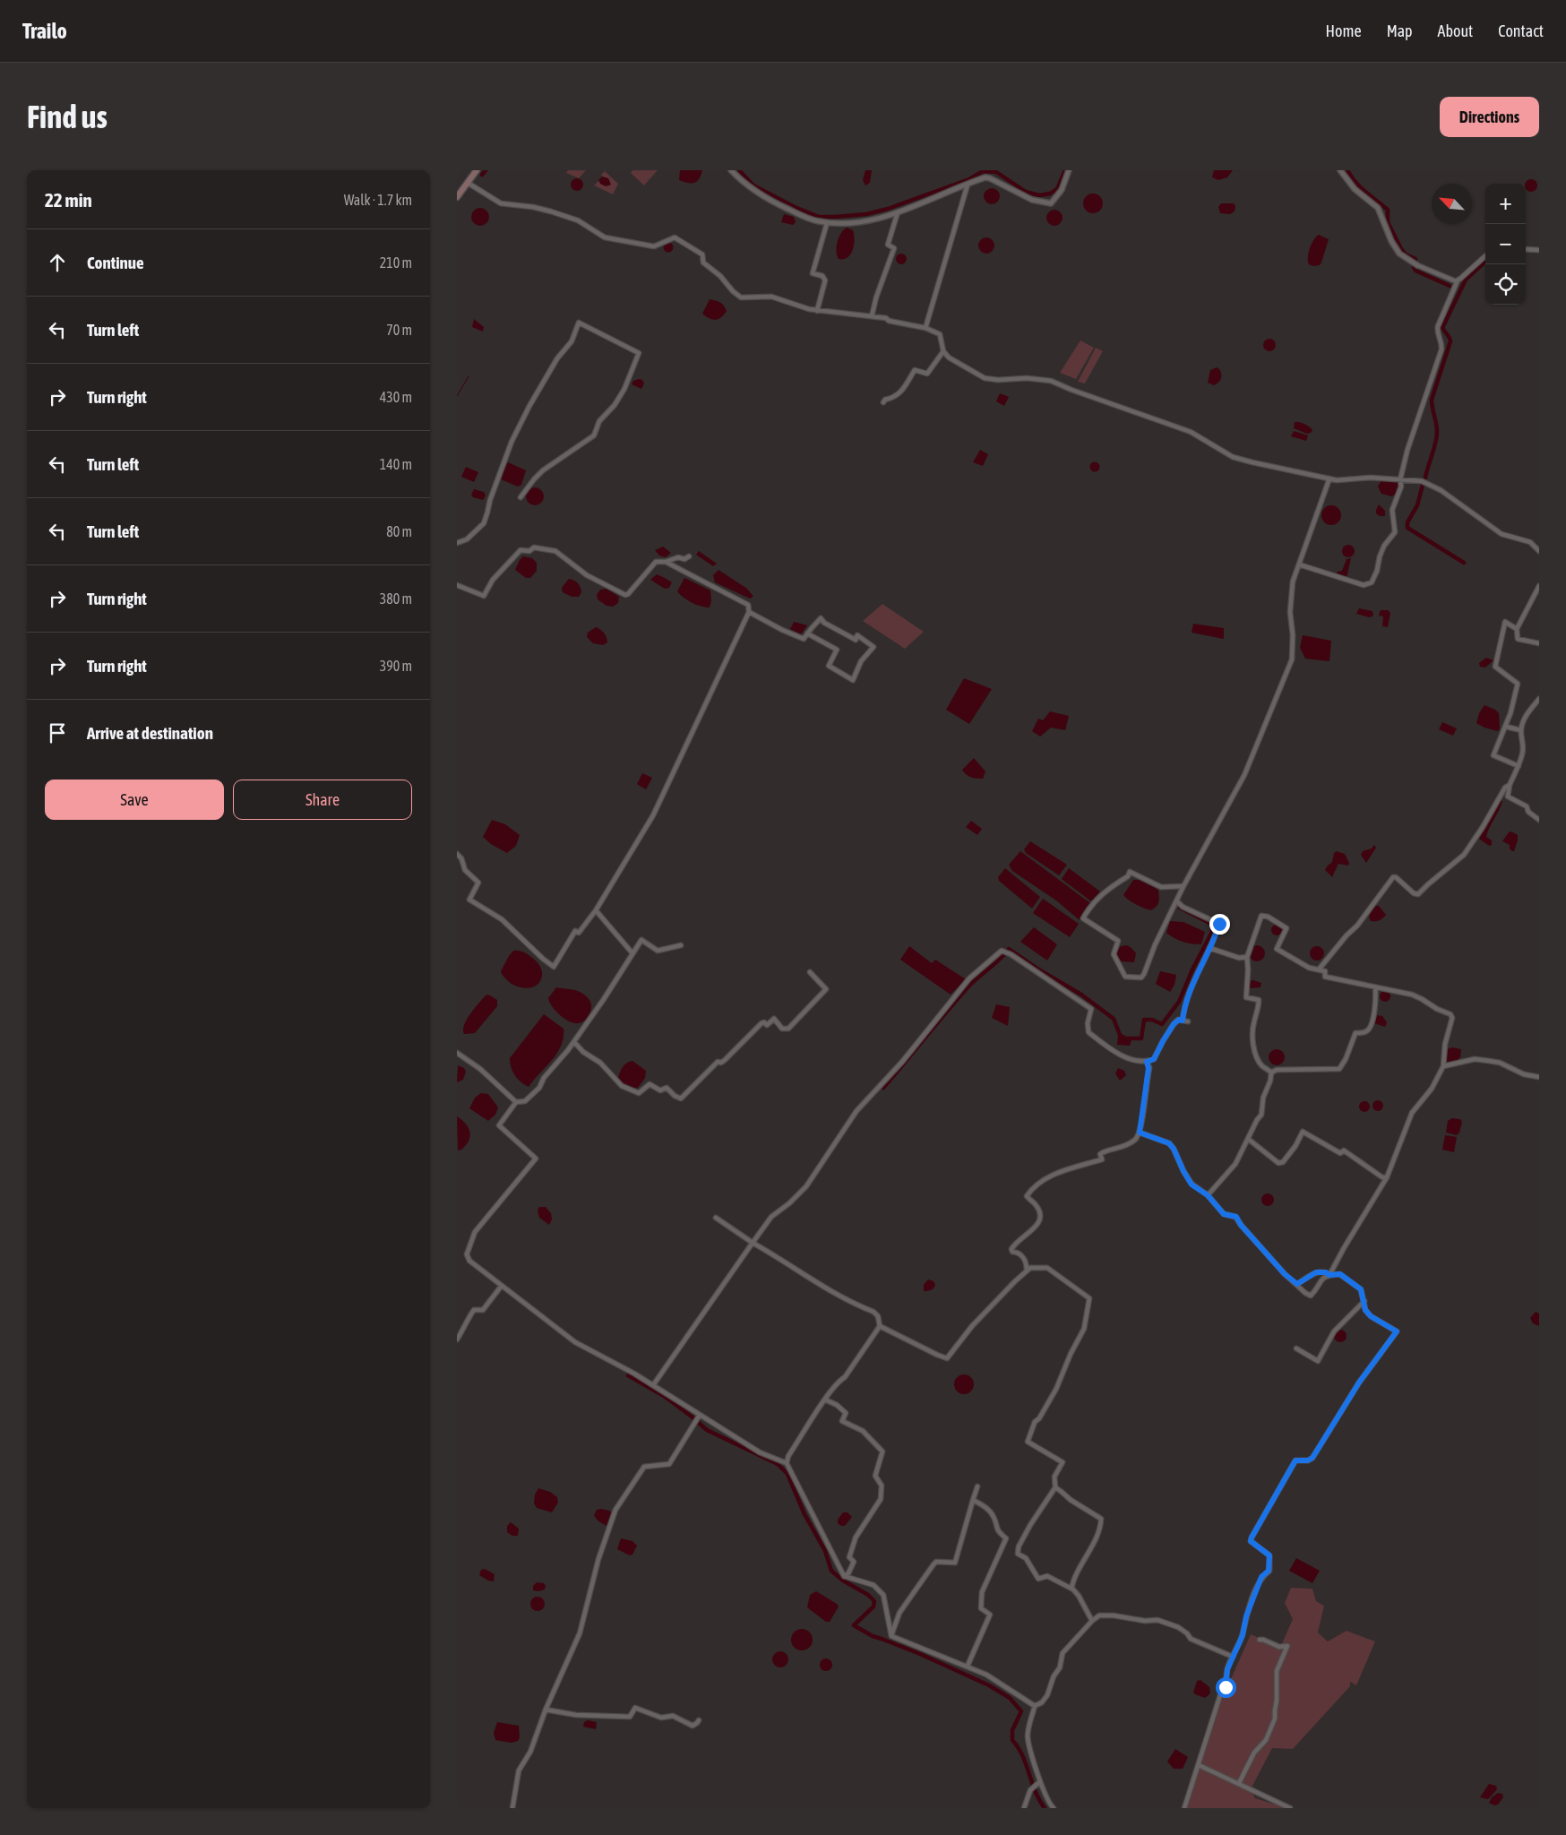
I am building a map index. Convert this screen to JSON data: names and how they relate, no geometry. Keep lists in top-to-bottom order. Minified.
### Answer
{"north":"top left","page":{"header":"Trailo","nav":["Home","Map","About","Contact"],"buttons":["Directions",["Save","Share"]],"title":"Find us","heading":["22 min","Walk · 1.7 km"],"map_buttons":["+","−"],"list":[["Continue","210 m"],["Turn left","70 m"],["Turn right","430 m"],["Turn left","140 m"],["Turn left","80 m"],["Turn right","380 m"],["Turn right","390 m"],"Arrive at destination"]}}
